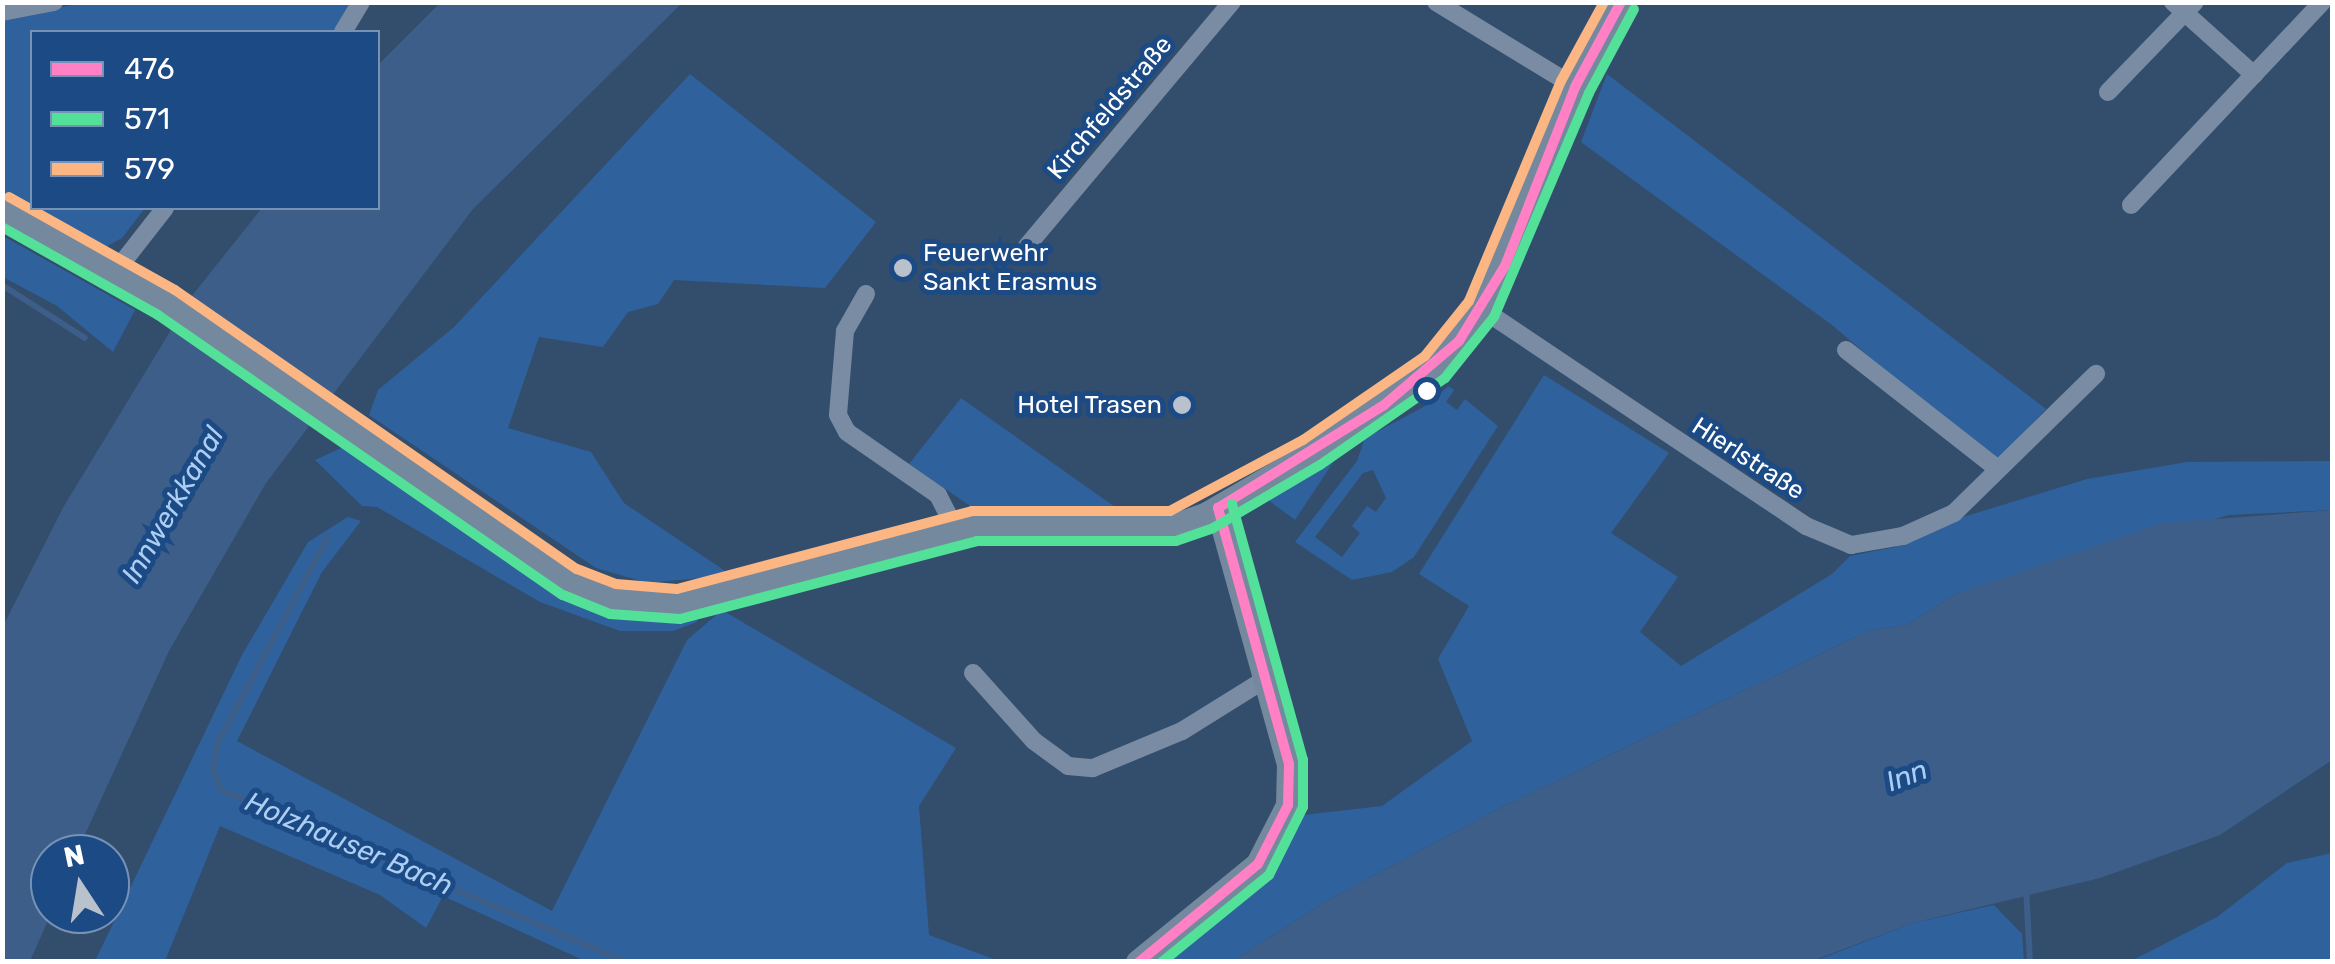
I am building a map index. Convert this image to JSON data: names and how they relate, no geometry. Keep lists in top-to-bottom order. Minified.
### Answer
{"streets":{"street":["Kirchfeldstraße","Hierlstraße"]},"water":["Innwerkkanal","Inn","Holzhauser Bach"],"places":["Feuerwehr Sankt Erasmus","Hotel Trasen"],"lines":["transit line 476","transit line 579","transit line 571"],"legend":["476","571","579"],"north":"top"}
